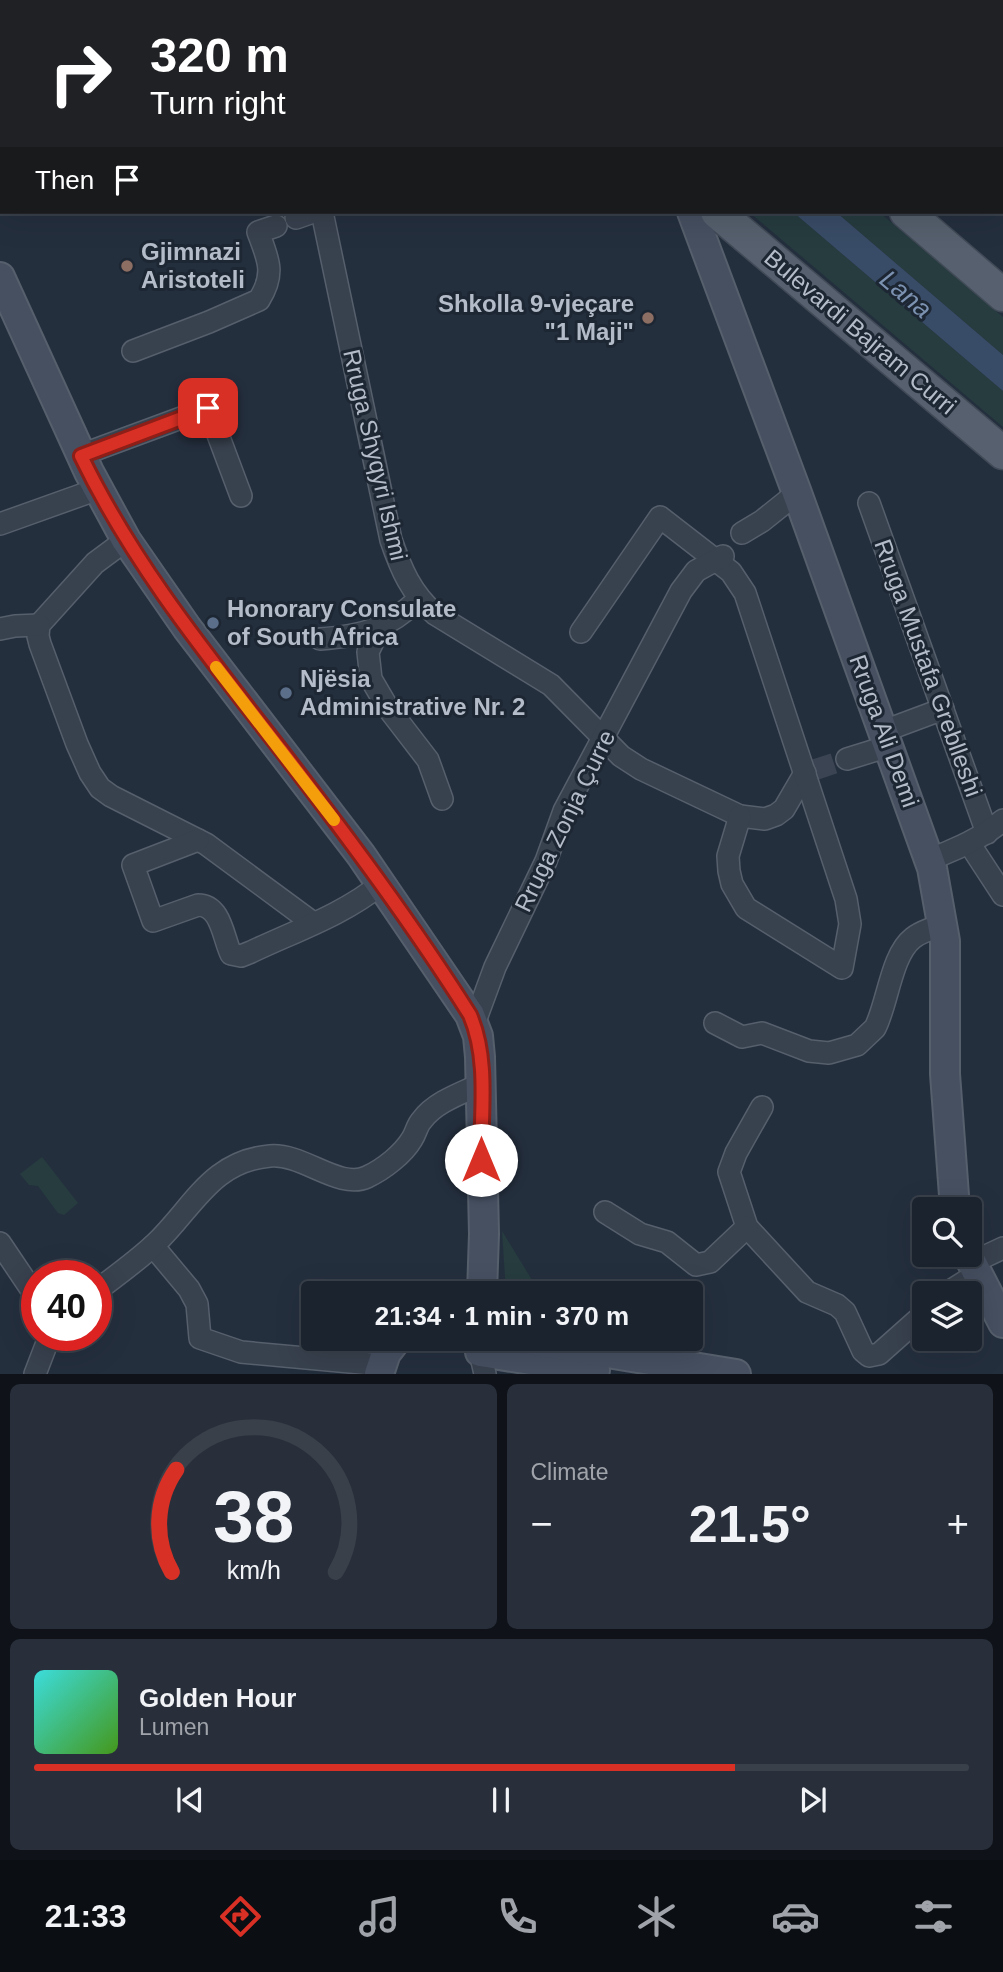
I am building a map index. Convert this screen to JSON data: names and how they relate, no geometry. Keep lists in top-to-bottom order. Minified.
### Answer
{"streets":{"main road":["Bulevardi Bajram Curri"],"street":["Rruga Shyqyri Ishmi","Rruga Mustafa Greblleshi","Rruga Ali Demi","Rruga Zonja Çurre"]},"crossings":[["Rruga Shyqyri Ishmi","Rruga Zonja Çurre"]],"water":["Lana"],"places":["Gjimnazi Aristoteli","Shkolla 9-vjeçare \"1 Maji\"","Honorary Consulate of South Africa","Njësia Administrative Nr. 2"],"page":{"turn":["320 m","Turn right"],"then":"Then","limit":"40","trip":"21:34 · 1 min · 370 m","tile":"Climate","heat":["−","21.5°","+"],"song":["Golden Hour","Lumen"],"tabs":"21:33","gauge":["38","km/h"]}}
